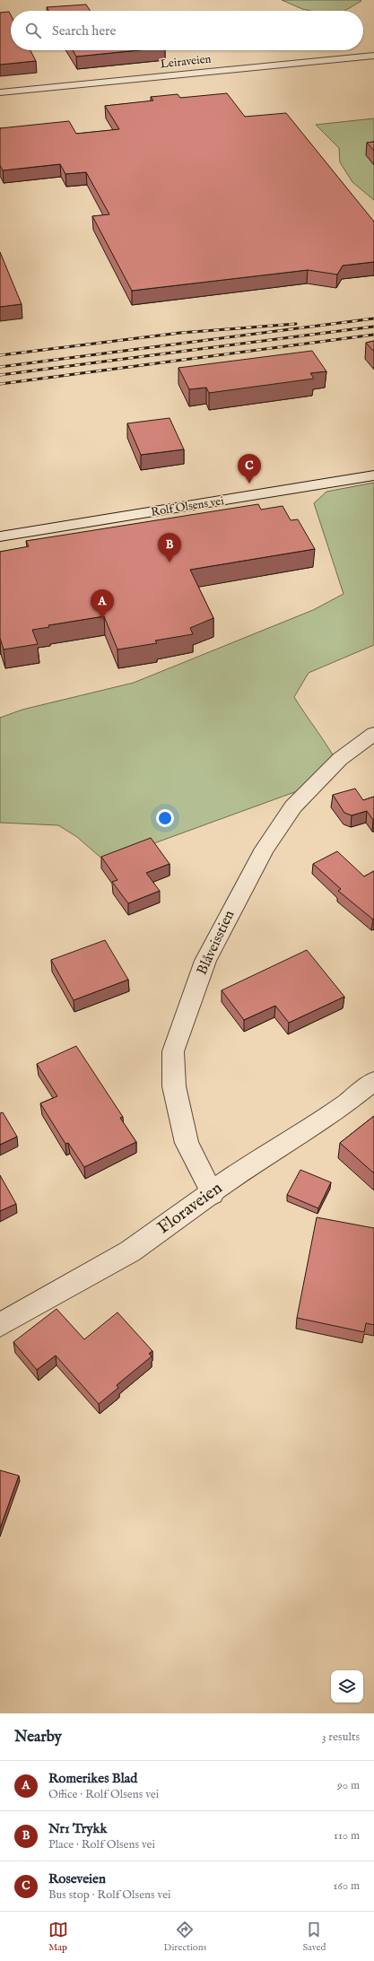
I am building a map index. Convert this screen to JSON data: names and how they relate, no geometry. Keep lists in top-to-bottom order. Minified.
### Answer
{"streets":{"street":["Leiraveien","Rolf Olsens vei","Blåveisstien","Floraveien"]},"crossings":[["Blåveisstien","Floraveien"]],"page":{"search":"Search here","pins":["C","B","A"],"heading":["Nearby","3 results"],"list":[{"mark":"A","name":"Romerikes Blad","note":"Office · Rolf Olsens vei","value":"90 m"},{"mark":"B","name":"Nr1 Trykk","note":"Place · Rolf Olsens vei","value":"110 m"},{"mark":"C","name":"Roseveien","note":"Bus stop · Rolf Olsens vei","value":"160 m"}],"nav":["Map","Directions","Saved"]}}
